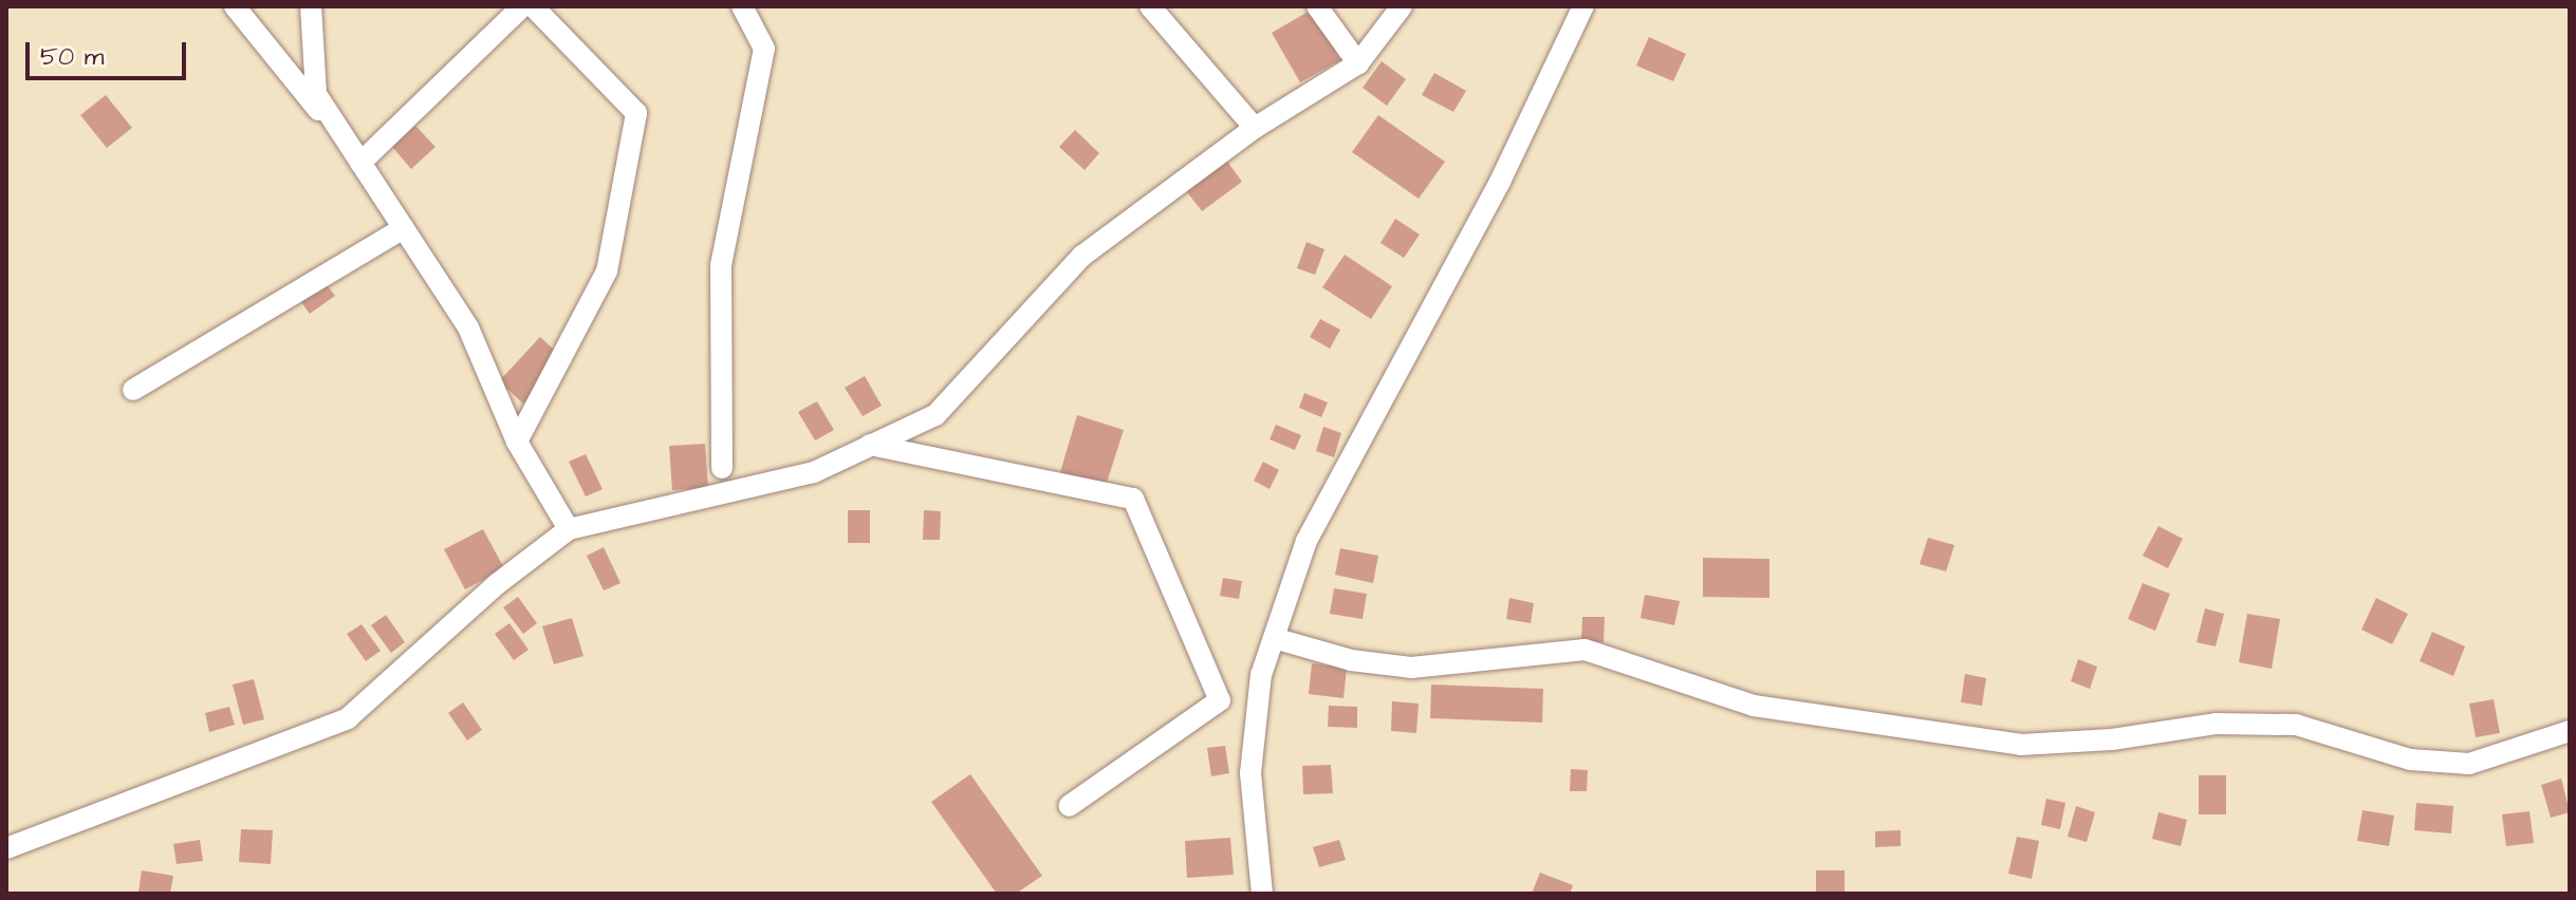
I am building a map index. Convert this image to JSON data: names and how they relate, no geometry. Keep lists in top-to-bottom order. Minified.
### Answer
{"scale_bar":"50 m"}
